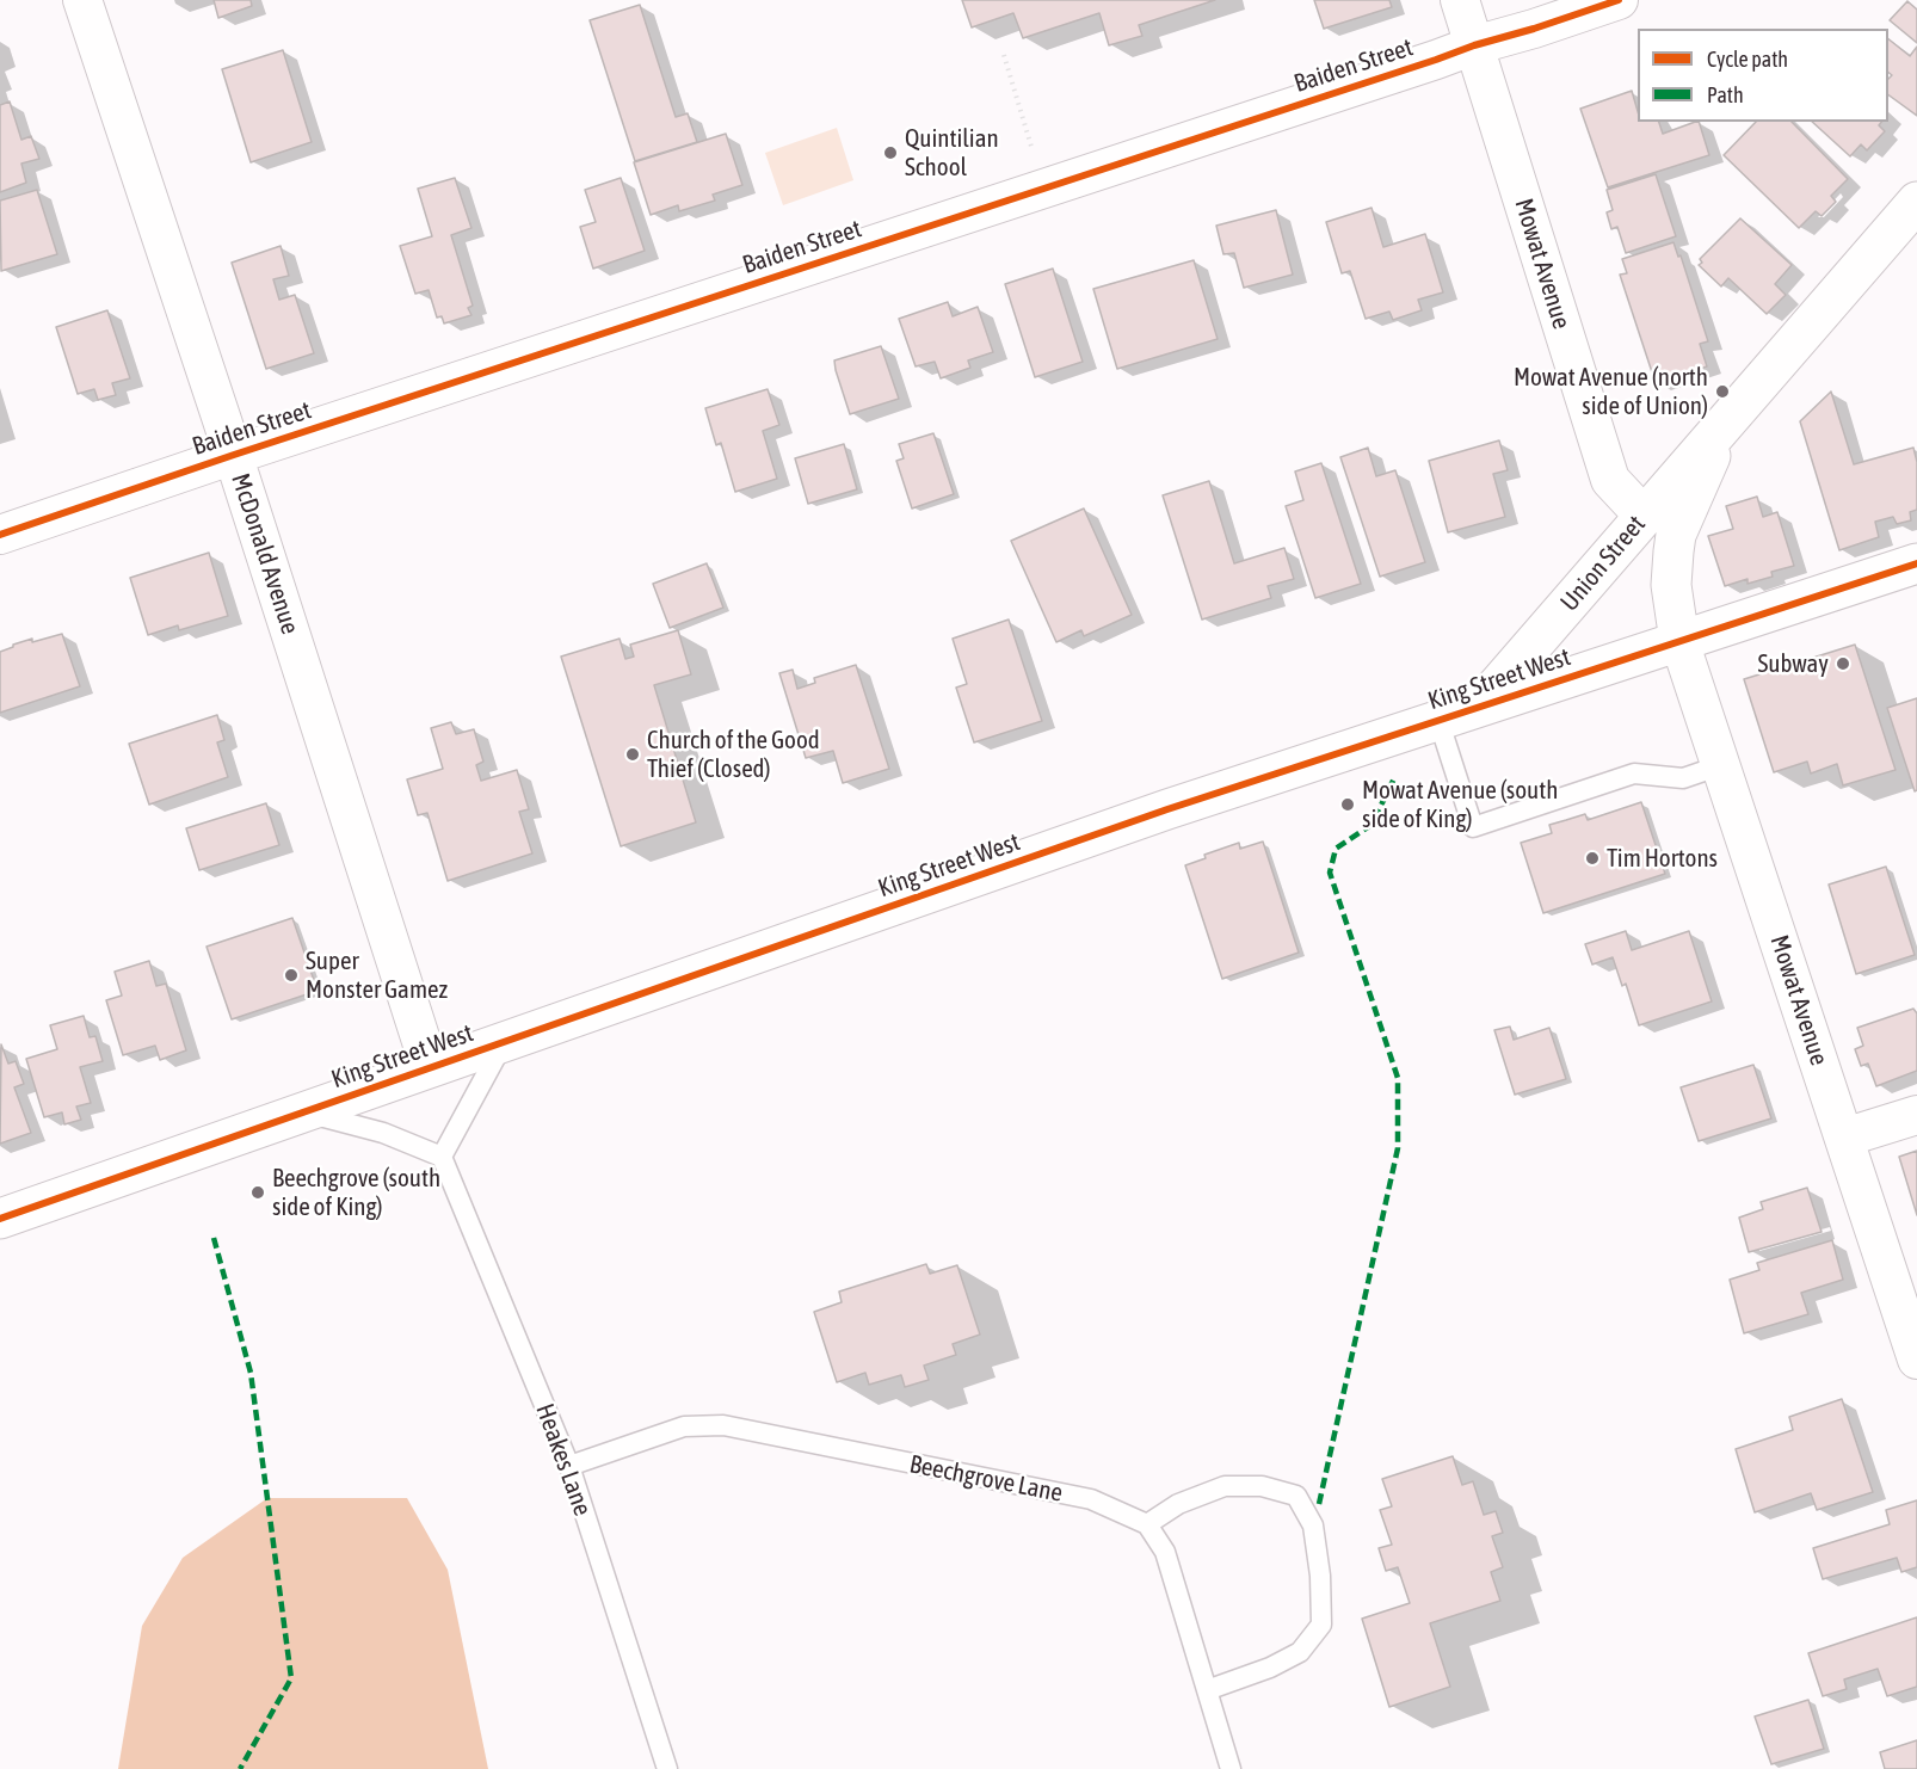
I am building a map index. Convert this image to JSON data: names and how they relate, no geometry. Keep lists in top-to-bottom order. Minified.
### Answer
{"streets":{"main road":["Union Street","King Street West"],"street":["Baiden Street","Mowat Avenue","McDonald Avenue"],"lane":["Heakes Lane","Beechgrove Lane"]},"crossings":[["Baiden Street","Mowat Avenue"],["Baiden Street","McDonald Avenue"],["Mowat Avenue","Union Street"],["Mowat Avenue","King Street West"],["McDonald Avenue","King Street West"],["Union Street","King Street West"],["Heakes Lane","Beechgrove Lane"]],"places":["Quintilian School","Mowat Avenue (north side of Union)","Subway","Church of the Good Thief (Closed)","Mowat Avenue (south side of King)","Tim Hortons","Super Monster Gamez","Beechgrove (south side of King)"],"legend":["Cycle path","Path"]}
